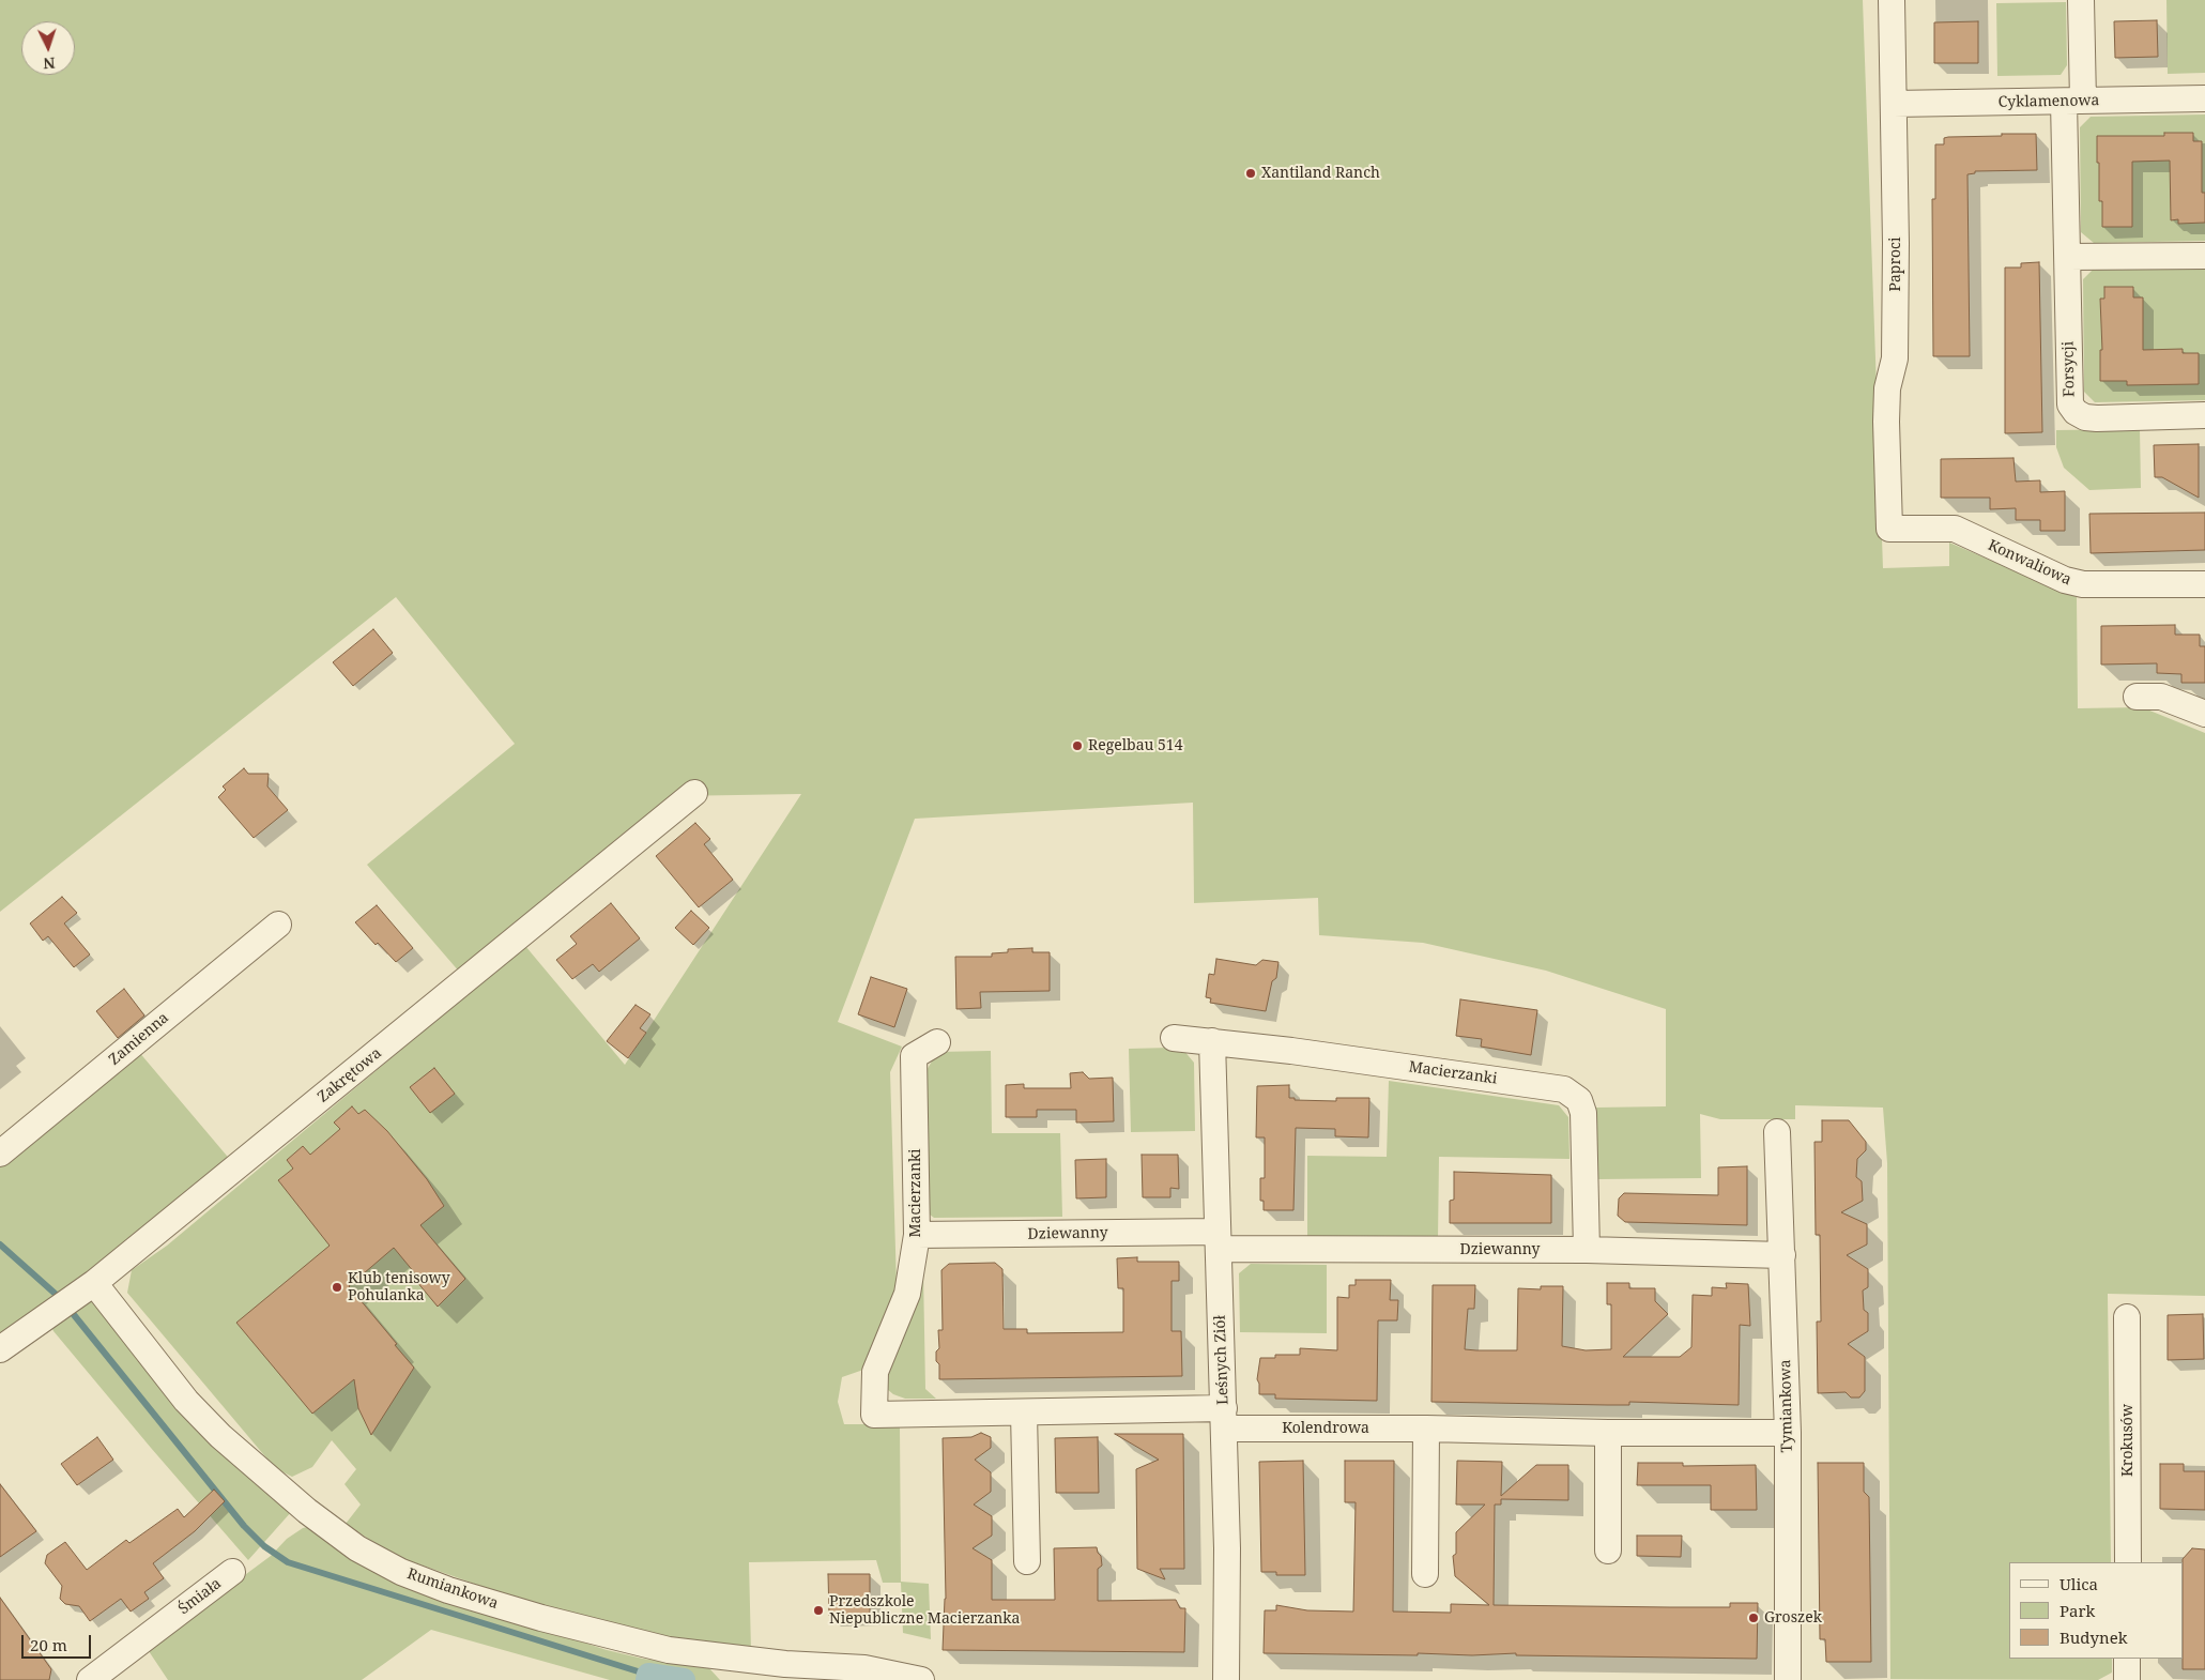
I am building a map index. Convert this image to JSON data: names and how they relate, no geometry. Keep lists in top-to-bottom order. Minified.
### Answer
{"streets":{"street":["Cyklamenowa","Paproci","Forsycji","Konwaliowa","Zamienna","Macierzanki","Zakrętowa","Dziewanny","Leśnych Ziół","Tymiankowa","Kolendrowa","Krokusów","Rumiankowa","Śmiała"]},"crossings":[["Cyklamenowa","Paproci"],["Cyklamenowa","Forsycji"],["Paproci","Konwaliowa"],["Macierzanki","Dziewanny"],["Macierzanki","Leśnych Ziół"],["Macierzanki","Kolendrowa"],["Zakrętowa","Rumiankowa"],["Dziewanny","Leśnych Ziół"],["Dziewanny","Tymiankowa"],["Leśnych Ziół","Kolendrowa"],["Tymiankowa","Kolendrowa"]],"places":["Xantiland Ranch","Regelbau 514","Klub tenisowy Pohulanka","Przedszkole Niepubliczne Macierzanka","Groszek"],"legend":["Ulica","Park","Budynek"],"scale_bar":"20 m","north":"bottom"}
